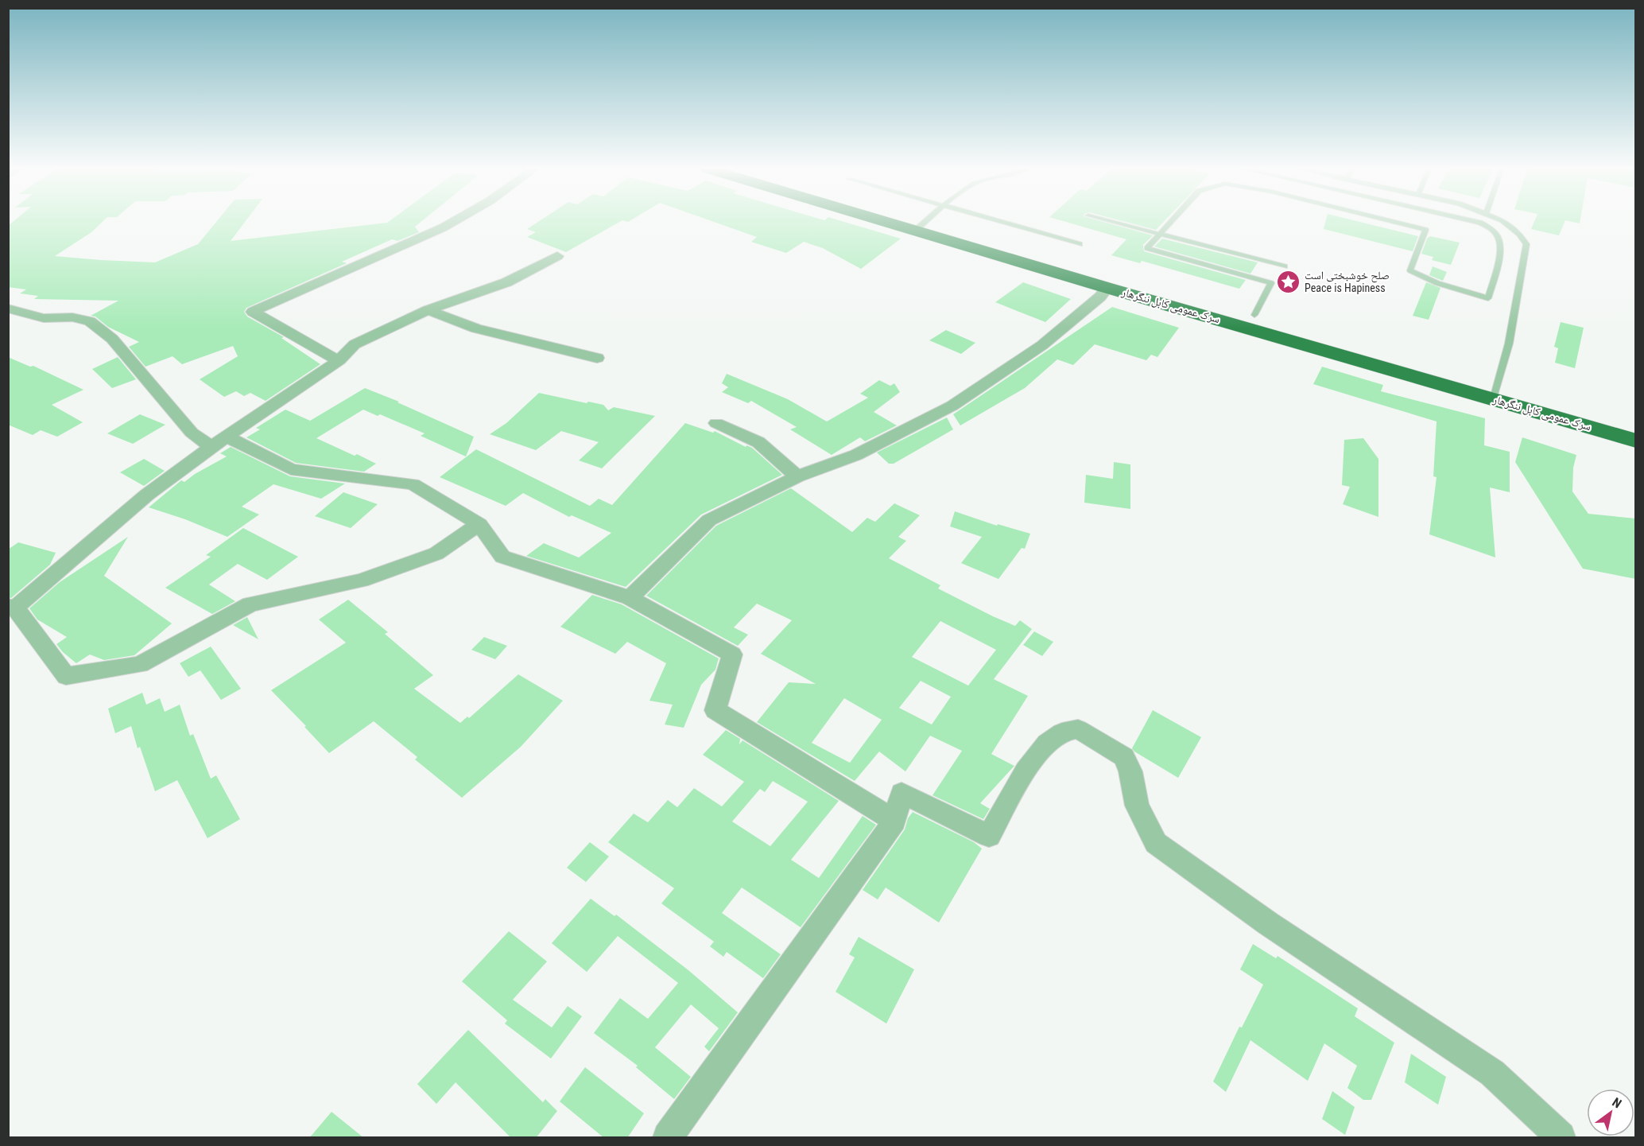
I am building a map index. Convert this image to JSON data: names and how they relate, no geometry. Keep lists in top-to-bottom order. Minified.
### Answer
{"streets":{"highway":["سرک عمومی کابل ننگرهار"]},"places":{"place":["صلح خوشبختی است Peace is Hapiness"]},"north":"top right"}
